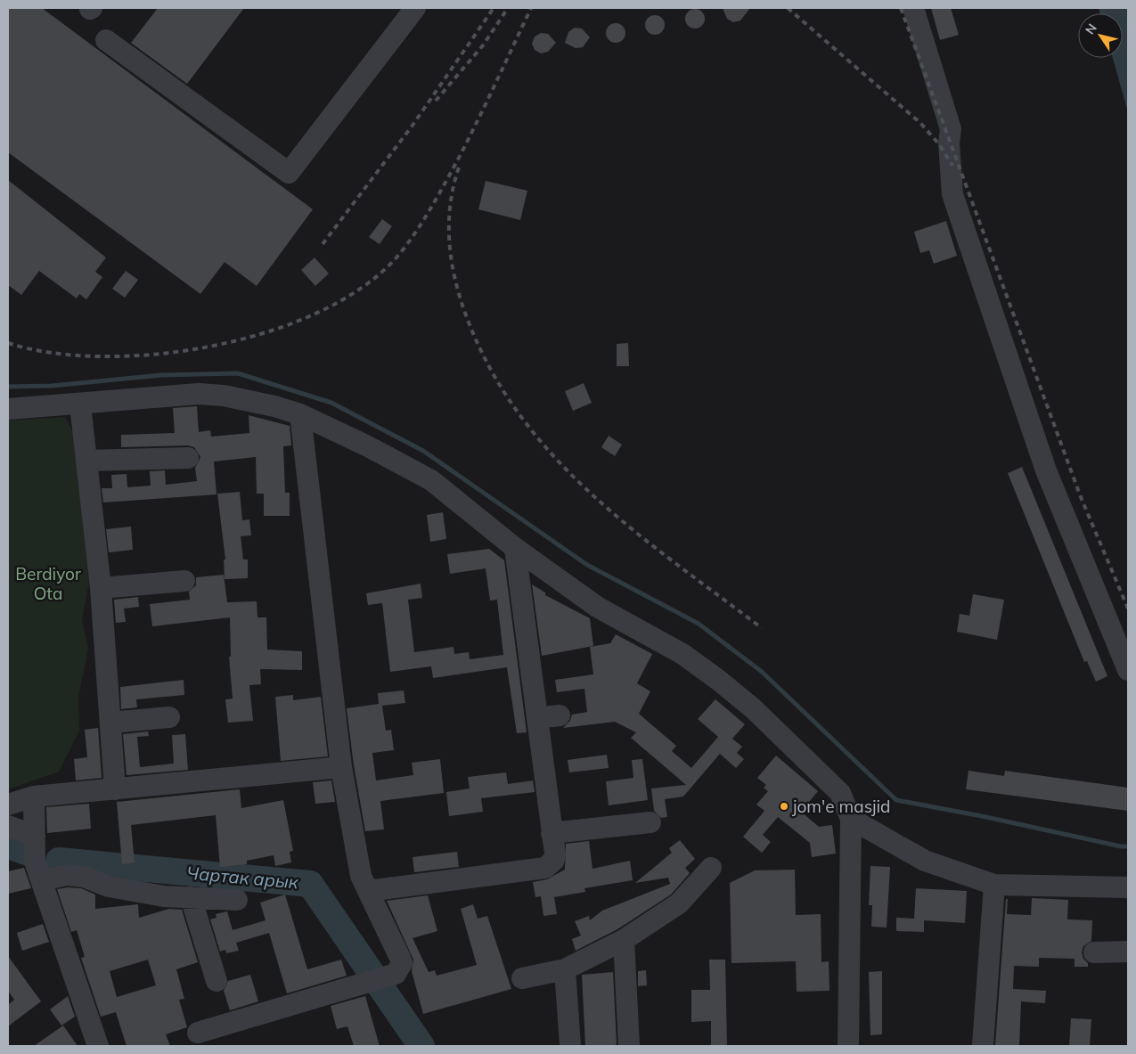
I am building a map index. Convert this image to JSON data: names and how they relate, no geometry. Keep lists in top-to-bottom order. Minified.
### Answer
{"water":["Чартак арык"],"parks":["Berdiyor Ota"],"places":["jom'e masjid"],"north":"top left"}
